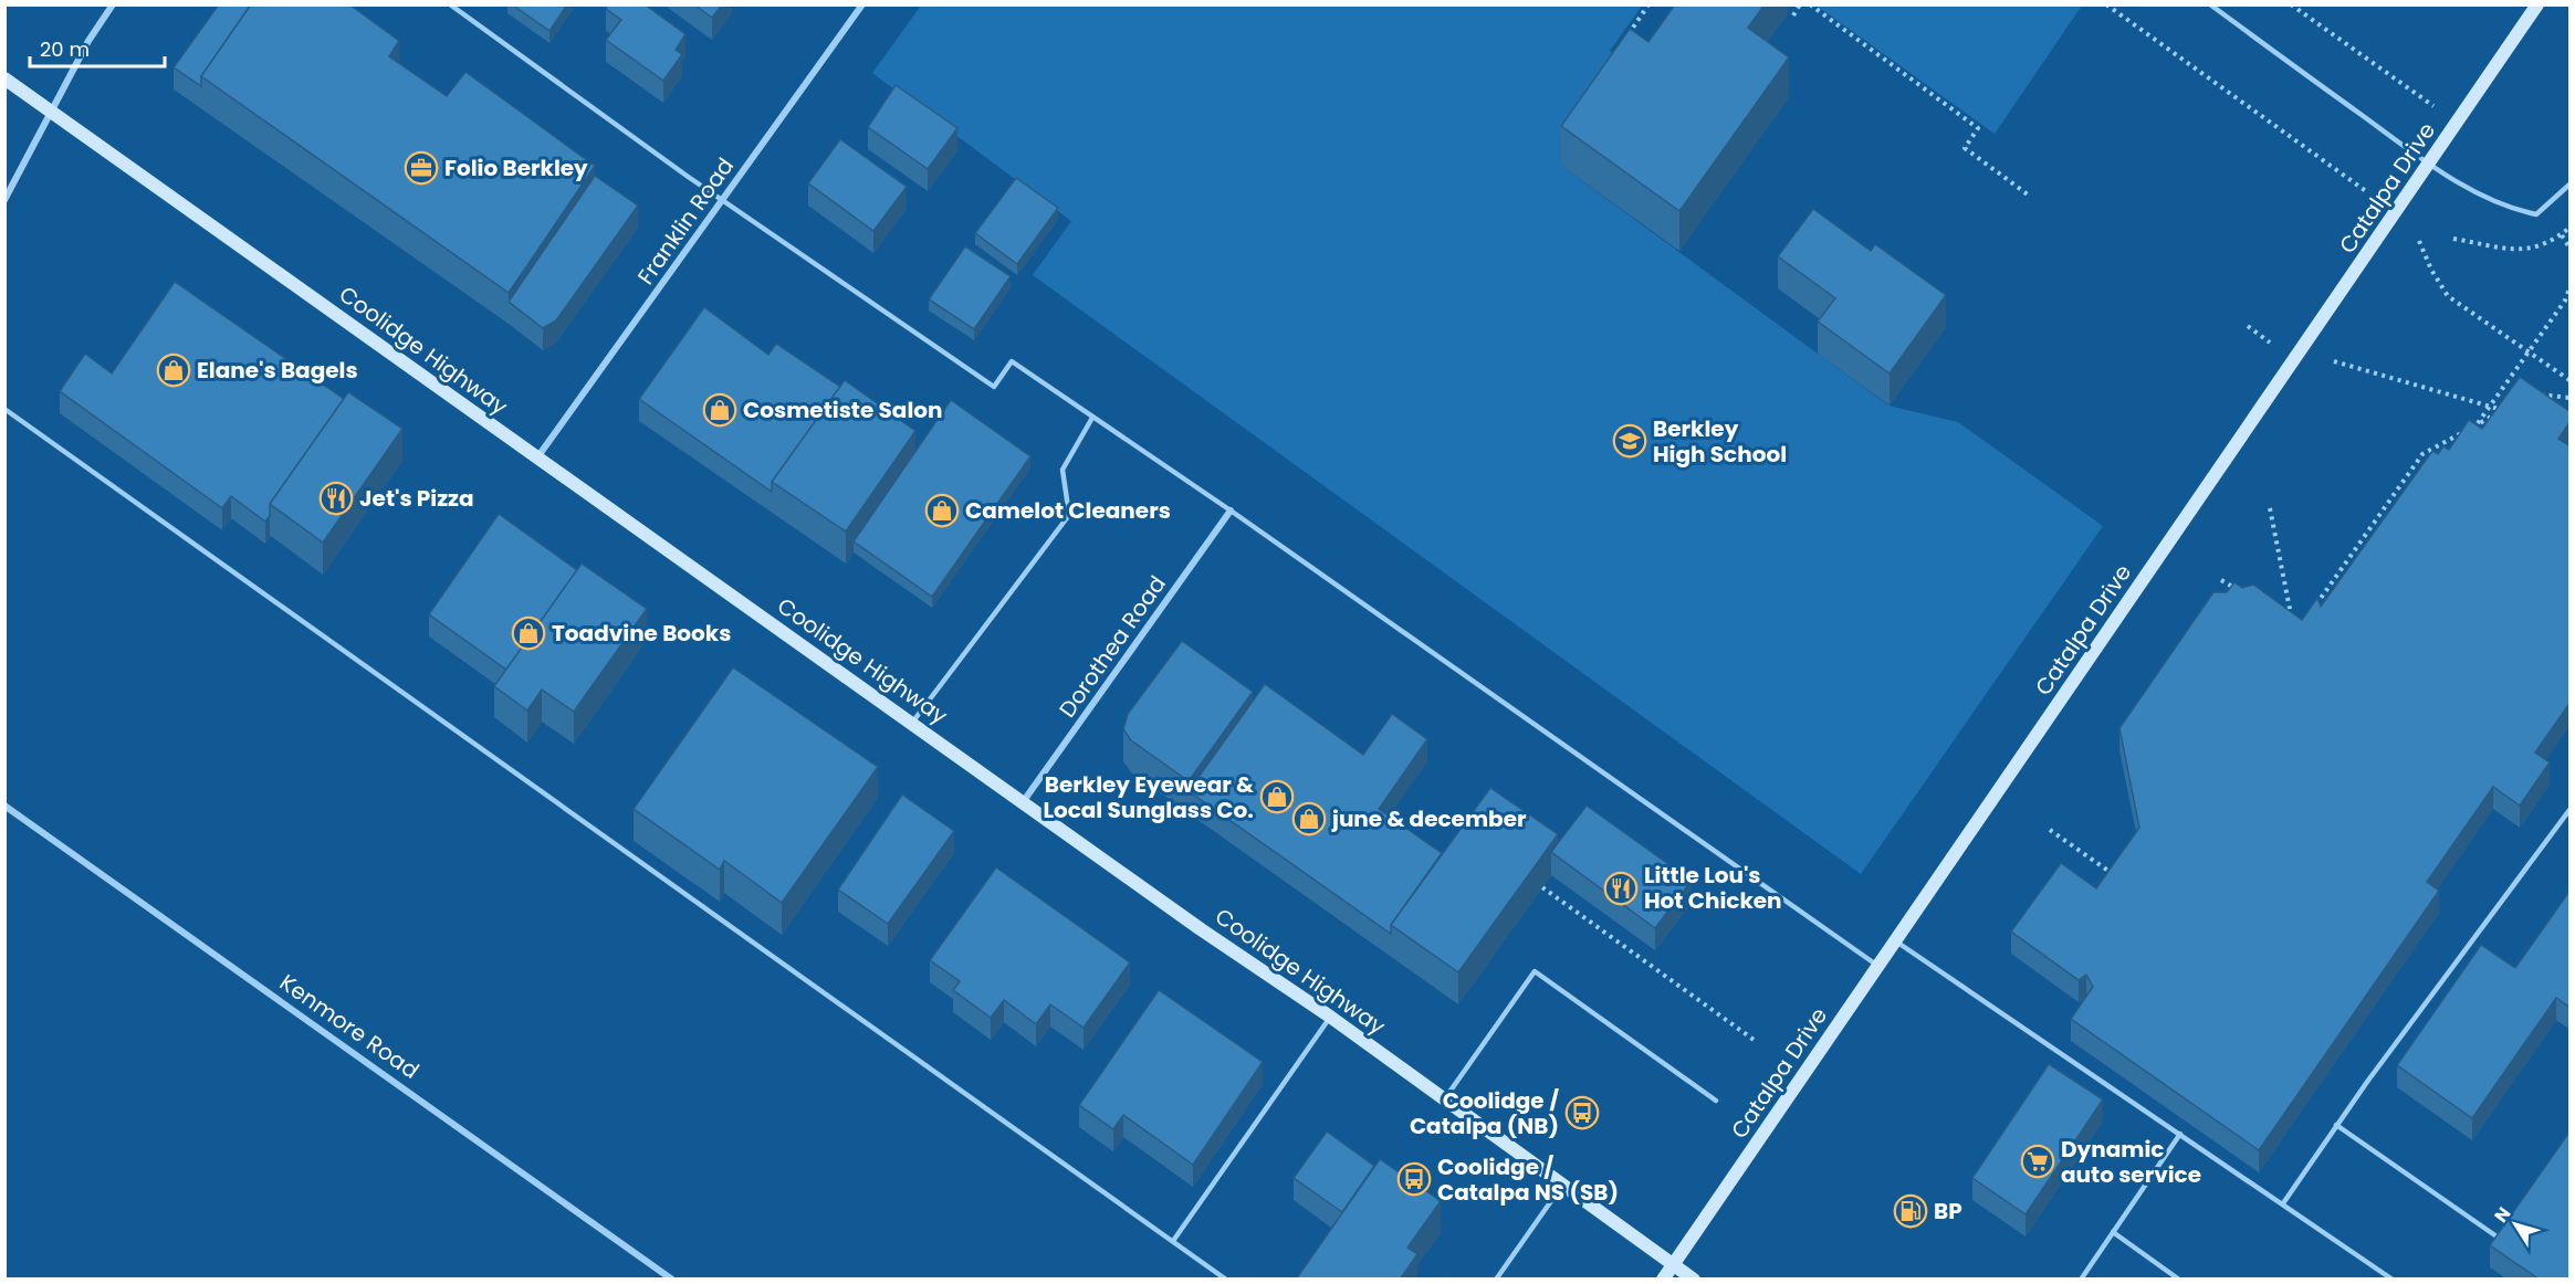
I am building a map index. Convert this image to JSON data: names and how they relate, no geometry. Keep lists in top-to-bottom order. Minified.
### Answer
{"streets":{"main road":["Catalpa Drive","Coolidge Highway"],"street":["Franklin Road","Dorothea Road","Kenmore Road"]},"crossings":[["Catalpa Drive","Coolidge Highway"],["Franklin Road","Coolidge Highway"],["Coolidge Highway","Dorothea Road"]],"places":{"office":["Folio Berkley"],"shop":["Elane's Bagels","Cosmetiste Salon","Camelot Cleaners","Toadvine Books","Berkley Eyewear & Local Sunglass Co.","june & december"],"school or university":["Berkley High School"],"restaurant":["Jet's Pizza","Little Lou's Hot Chicken"],"bus stop":["Coolidge / Catalpa (NB)","Coolidge / Catalpa NS (SB)"],"supermarket":["Dynamic auto service"],"fuel station":["BP"]},"scale_bar":"20 m","north":"top left"}
